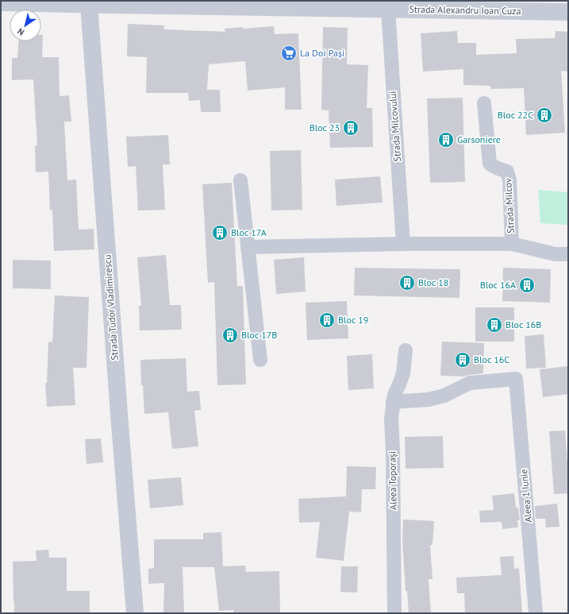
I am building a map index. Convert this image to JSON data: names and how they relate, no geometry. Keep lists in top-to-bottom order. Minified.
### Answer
{"streets":{"street":["Strada Alexandru Ioan Cuza","Strada Milcovului","Strada Milcov","Strada Tudor Vladimirescu","Aleea Toporași","Aleea 1 Iunie"]},"crossings":[["Strada Alexandru Ioan Cuza","Strada Milcovului"],["Strada Alexandru Ioan Cuza","Strada Tudor Vladimirescu"],["Aleea Toporași","Aleea 1 Iunie"]],"places":{"supermarket":["La Doi Pași"],"building":["Bloc 22C","Bloc 23","Garsoniere","Bloc 17A","Bloc 18","Bloc 16A","Bloc 19","Bloc 16B","Bloc 17B","Bloc 16C"]},"north":"bottom left"}
